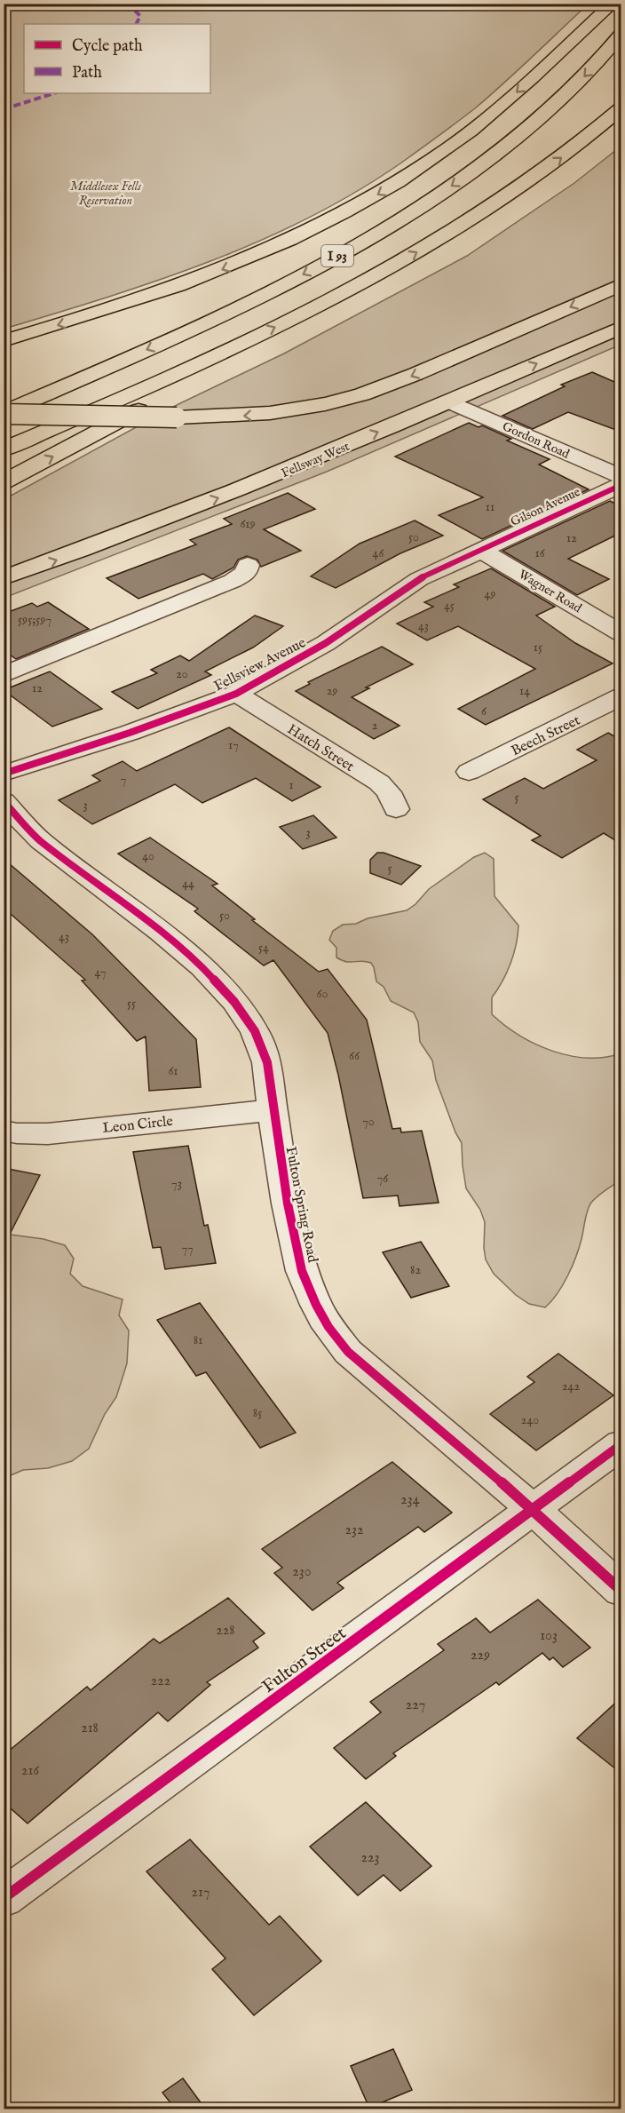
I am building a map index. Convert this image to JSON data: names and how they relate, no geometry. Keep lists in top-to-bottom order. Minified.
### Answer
{"streets":{"main road":["I 93","Fellsway West"],"street":["Gordon Road","Gilson Avenue","Wagner Road","Fellsview Avenue","Beech Street","Hatch Street","Leon Circle","Fulton Spring Road","Fulton Street"]},"crossings":[["Gordon Road","Fellsway West"],["Gilson Avenue","Wagner Road"],["Gilson Avenue","Fellsview Avenue"],["Wagner Road","Fellsview Avenue"],["Fellsview Avenue","Hatch Street"],["Leon Circle","Fulton Spring Road"],["Fulton Spring Road","Fulton Street"]],"parks":["Middlesex Fells Reservation"],"house_numbers":["11","619","50","12","46","16","49","45","595;597","43","15","20","12","29","14","6","2","17","7","1","5","3","3","40","5","44","50","43","54","47","60","55","66","61","70","76","73","77","82","81","242","85","240","234","232","230","228","103","229","222","227","218","216","223","217"],"legend":["Cycle path","Path"]}
